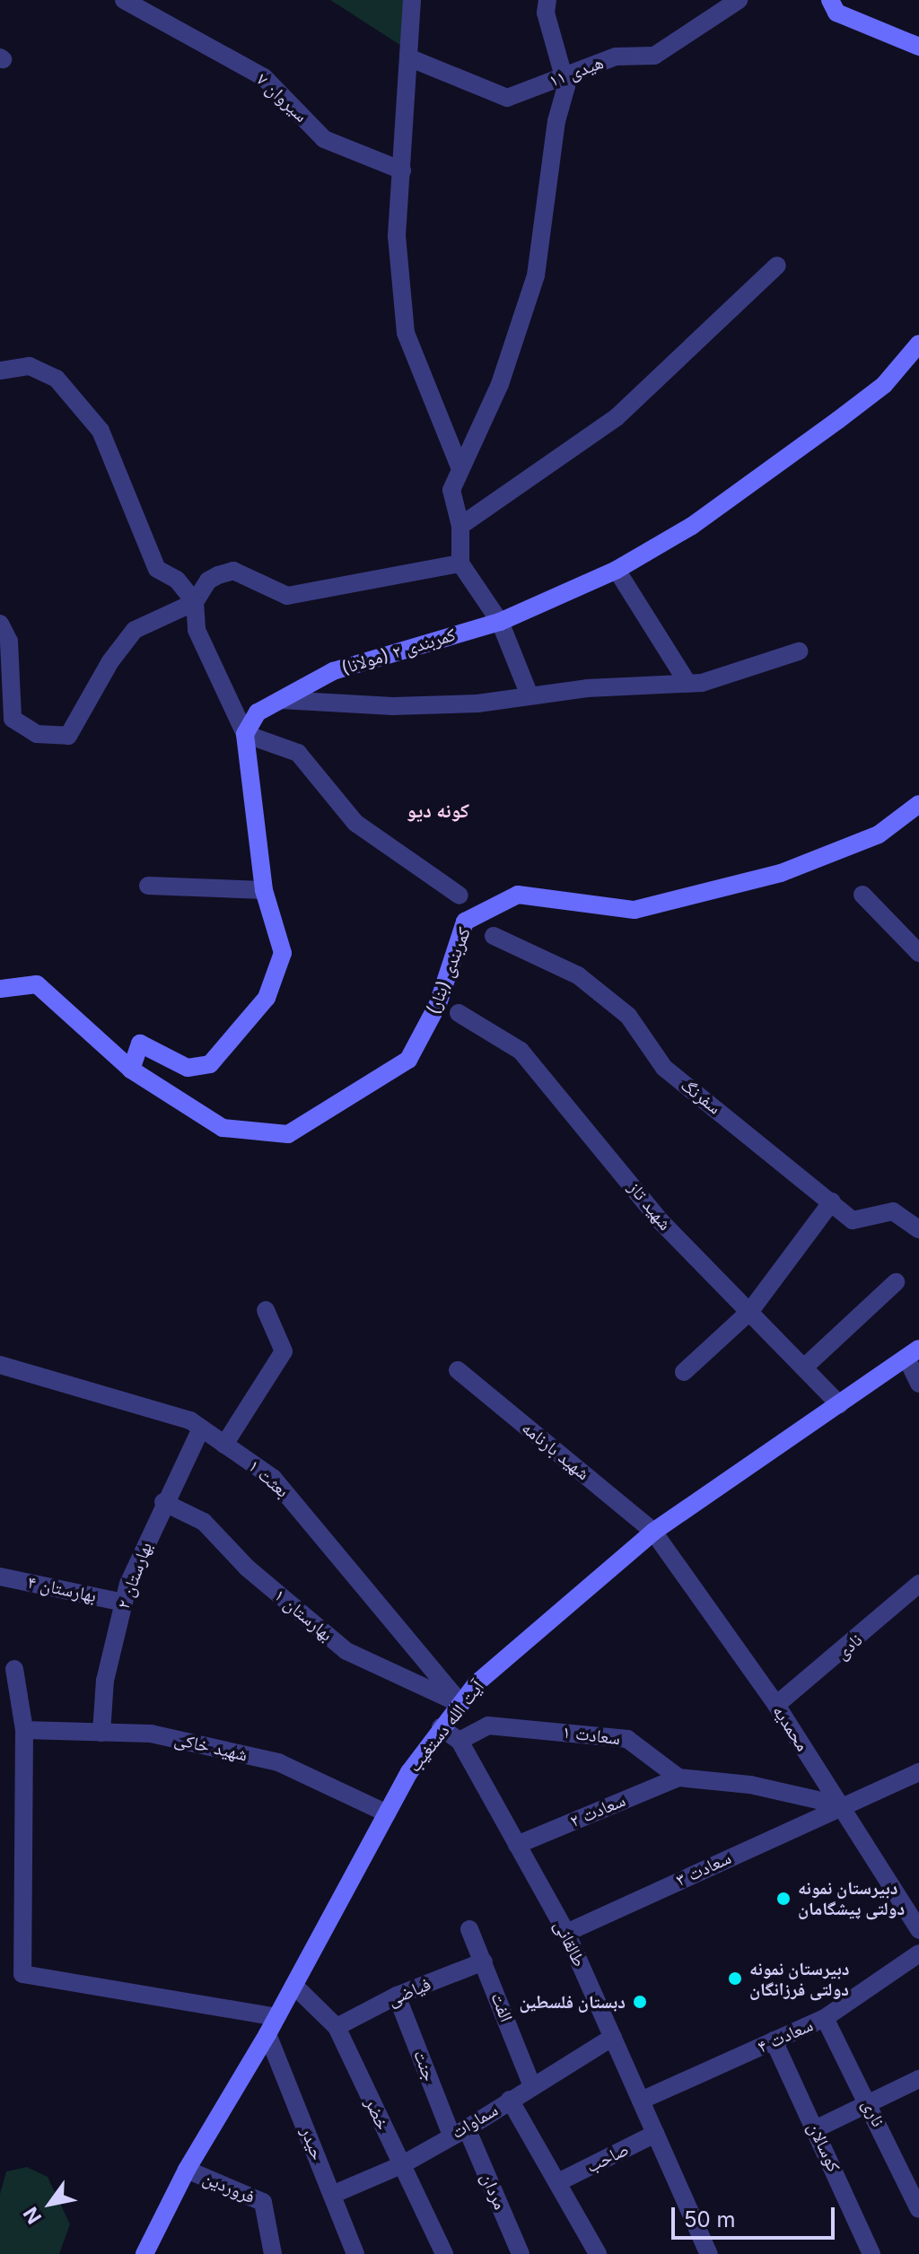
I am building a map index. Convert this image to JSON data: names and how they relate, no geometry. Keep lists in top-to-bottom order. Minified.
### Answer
{"streets":{"street":["هیدی ۱۱","سیروان ۷","کمربندی ۲ (مولانا)","کمربندی (بنار)","سفرنگ","شهید تاز","شهید بارنامه","بعثت ۱","بهارستان ۲","بهارستان ۴","بهارستان ۱","نادی","آیت الله دستغیب","محمدیه","سعادت ۱","شهید خاکی","سعادت ۲","سعادت ۳","طالقانی","فیاضی","الفت","سعادت ۴","جنت","ناری","خضر","سماوات","حیدر","کوسالان","صاحب","فروردین","مردان"]},"crossings":[["شهید تاز","آیت الله دستغیب"],["شهید بارنامه","آیت الله دستغیب"],["شهید بارنامه","محمدیه"],["بعثت ۱","بهارستان ۲"],["بعثت ۱","بهارستان ۱"],["بعثت ۱","آیت الله دستغیب"],["بهارستان ۲","بهارستان ۴"],["بهارستان ۲","بهارستان ۱"],["بهارستان ۲","شهید خاکی"],["بهارستان ۱","آیت الله دستغیب"],["نادی","محمدیه"],["آیت الله دستغیب","محمدیه"],["آیت الله دستغیب","شهید خاکی"],["آیت الله دستغیب","طالقانی"],["آیت الله دستغیب","خضر"],["آیت الله دستغیب","حیدر"],["آیت الله دستغیب","فروردین"],["محمدیه","سعادت ۳"],["سعادت ۱","سعادت ۲"],["سعادت ۱","طالقانی"],["سعادت ۲","طالقانی"],["سعادت ۳","طالقانی"],["طالقانی","سعادت ۴"],["طالقانی","سماوات"],["طالقانی","صاحب"],["فیاضی","الفت"],["فیاضی","جنت"],["فیاضی","خضر"],["الفت","سماوات"],["سعادت ۴","ناری"],["سعادت ۴","کوسالان"],["جنت","سماوات"],["جنت","مردان"],["خضر","سماوات"],["سماوات","حیدر"],["سماوات","مردان"]],"districts":["کونه دیو"],"places":["دبیرستان نمونه دولتی پیشگامان","دبیرستان نمونه دولتی فرزانگان","دبستان فلسطین"],"scale_bar":"50 m","north":"bottom left"}
